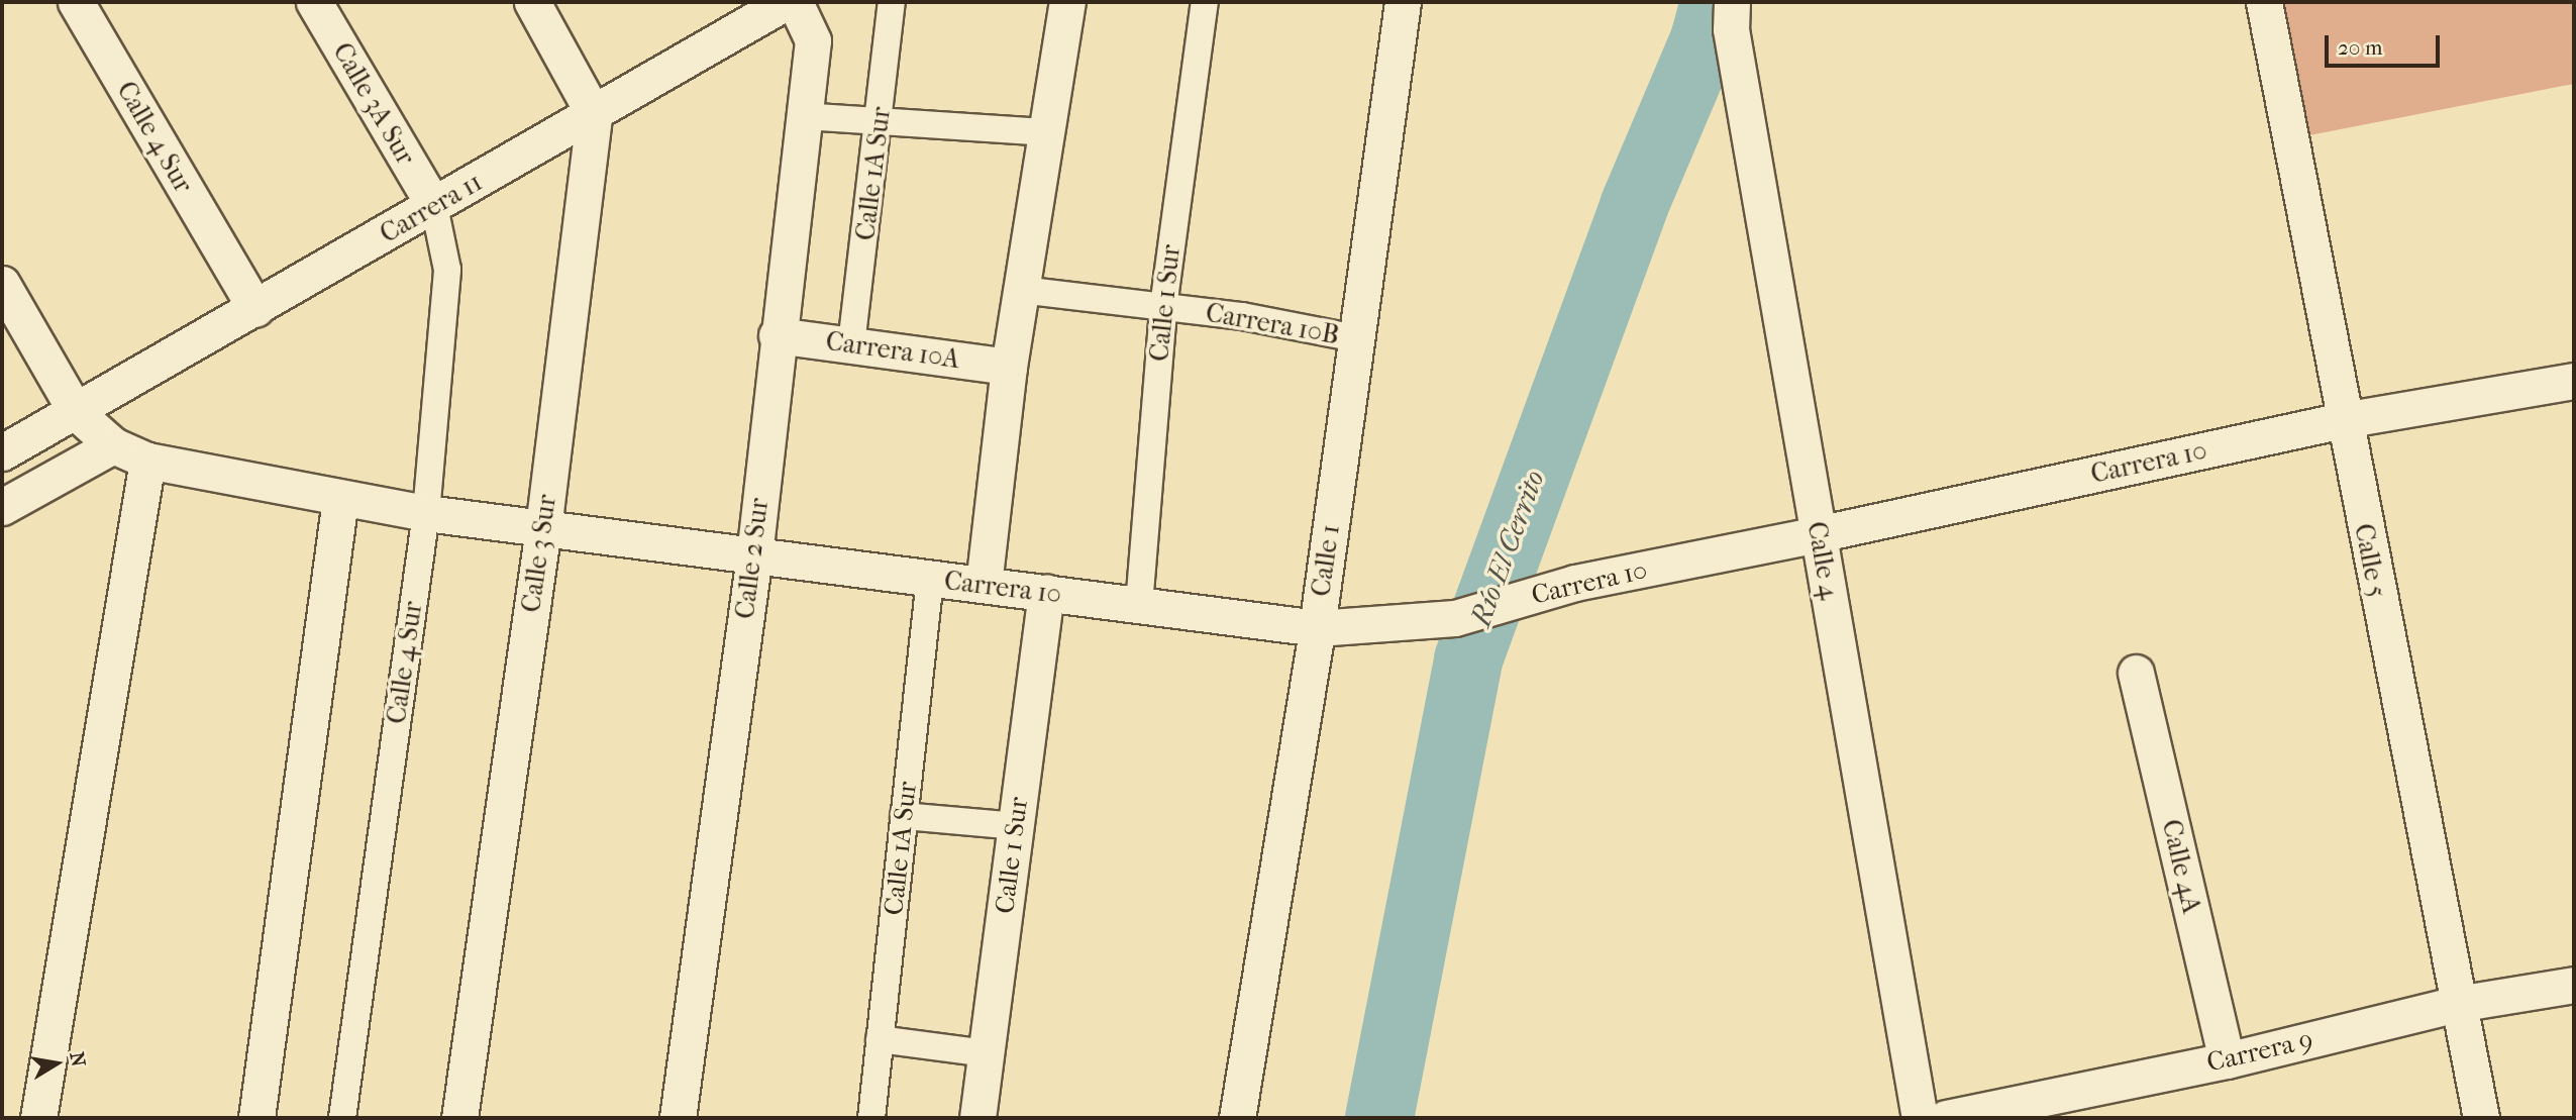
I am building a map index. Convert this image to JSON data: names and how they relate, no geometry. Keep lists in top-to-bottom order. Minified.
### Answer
{"streets":{"street":["Calle 3A Sur","Calle 4 Sur","Calle 1A Sur","Carrera 11","Calle 1 Sur","Carrera 10B","Carrera 10A","Carrera 10","Calle 3 Sur","Calle 2 Sur","Calle 1","Calle 4","Calle 5","Calle 4A","Carrera 9"]},"crossings":[["Calle 3A Sur","Calle 4 Sur"],["Calle 3A Sur","Carrera 11"],["Calle 4 Sur","Carrera 11"],["Calle 4 Sur","Carrera 10"],["Calle 1A Sur","Carrera 10A"],["Calle 1A Sur","Carrera 10"],["Carrera 11","Carrera 10"],["Carrera 11","Calle 3 Sur"],["Calle 1 Sur","Carrera 10B"],["Calle 1 Sur","Carrera 10"],["Carrera 10B","Calle 1"],["Carrera 10A","Calle 2 Sur"],["Carrera 10","Calle 3 Sur"],["Carrera 10","Calle 2 Sur"],["Carrera 10","Calle 1"],["Carrera 10","Calle 4"],["Carrera 10","Calle 5"],["Calle 5","Carrera 9"],["Calle 4A","Carrera 9"]],"water":["Río El Cerrito"],"scale_bar":"20 m","north":"right"}
